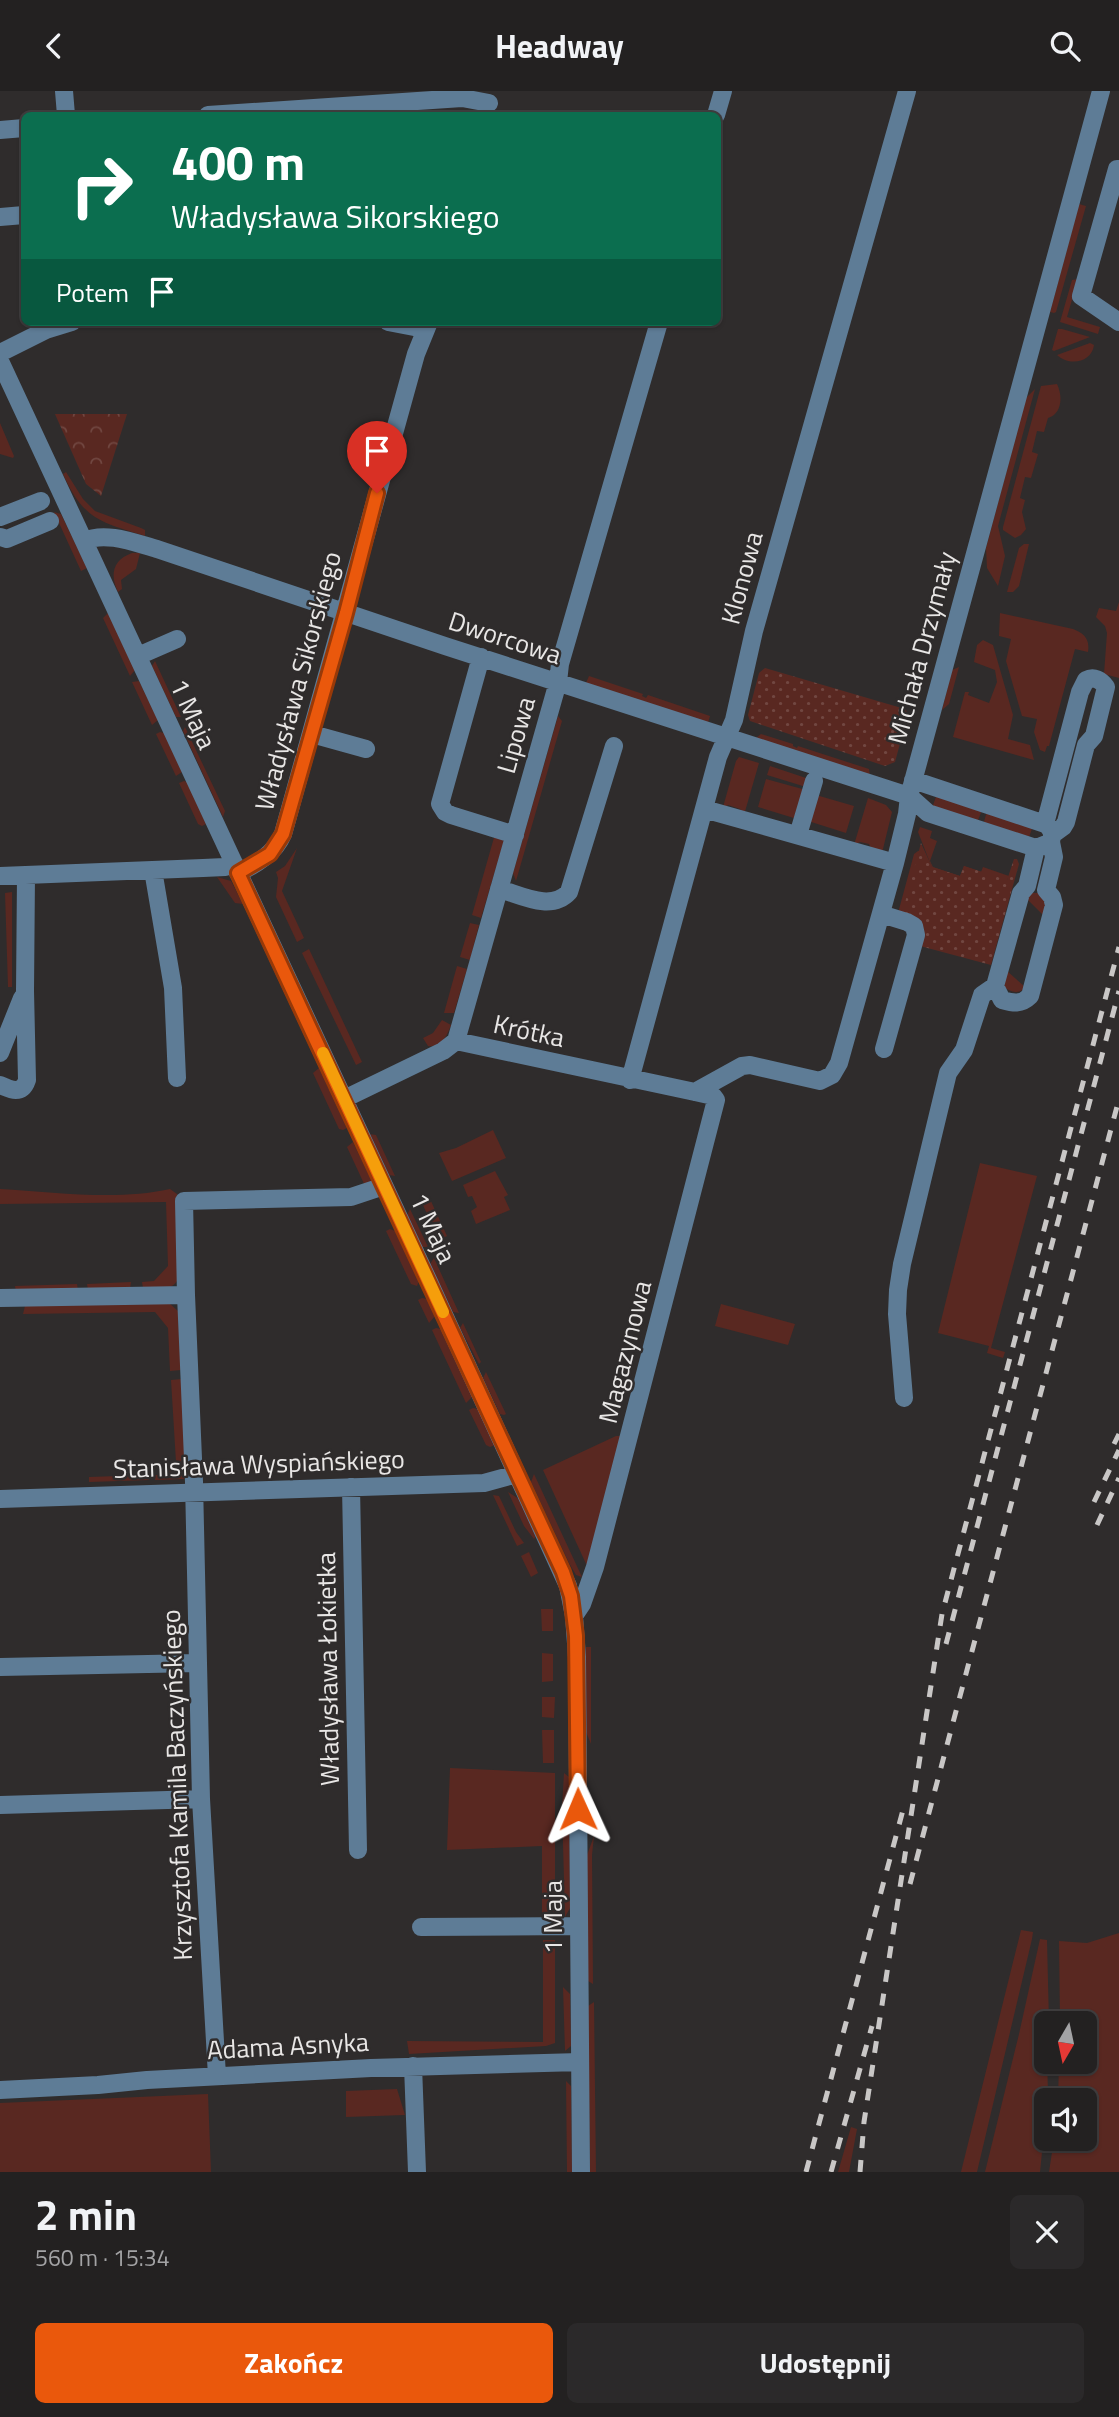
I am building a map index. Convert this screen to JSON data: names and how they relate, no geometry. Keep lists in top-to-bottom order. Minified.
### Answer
{"streets":{"street":["Klonowa","Dworcowa","Michała Drzymały","Władysława Sikorskiego","1 Maja","Lipowa","Krótka","Magazynowa","Stanisława Wyspiańskiego","Władysława Łokietka","Krzysztofa Kamila Baczyńskiego","Adama Asnyka"]},"crossings":[["Klonowa","Dworcowa"],["Klonowa","Krótka"],["Dworcowa","Michała Drzymały"],["Dworcowa","Władysława Sikorskiego"],["Dworcowa","1 Maja"],["Dworcowa","Lipowa"],["Michała Drzymały","Krótka"],["Władysława Sikorskiego","1 Maja"],["1 Maja","Krótka"],["1 Maja","Magazynowa"],["1 Maja","Stanisława Wyspiańskiego"],["1 Maja","Krzysztofa Kamila Baczyńskiego"],["1 Maja","Adama Asnyka"],["Lipowa","Krótka"],["Krótka","Magazynowa"],["Stanisława Wyspiańskiego","Władysława Łokietka"],["Stanisława Wyspiańskiego","Krzysztofa Kamila Baczyńskiego"],["Krzysztofa Kamila Baczyńskiego","Adama Asnyka"]],"north":"bottom","page":{"header":"Headway","turn":["400 m","Władysława Sikorskiego"],"then":"Potem","heading":["2 min","560 m · 15:34"],"buttons":["Zakończ","Udostępnij"]}}
